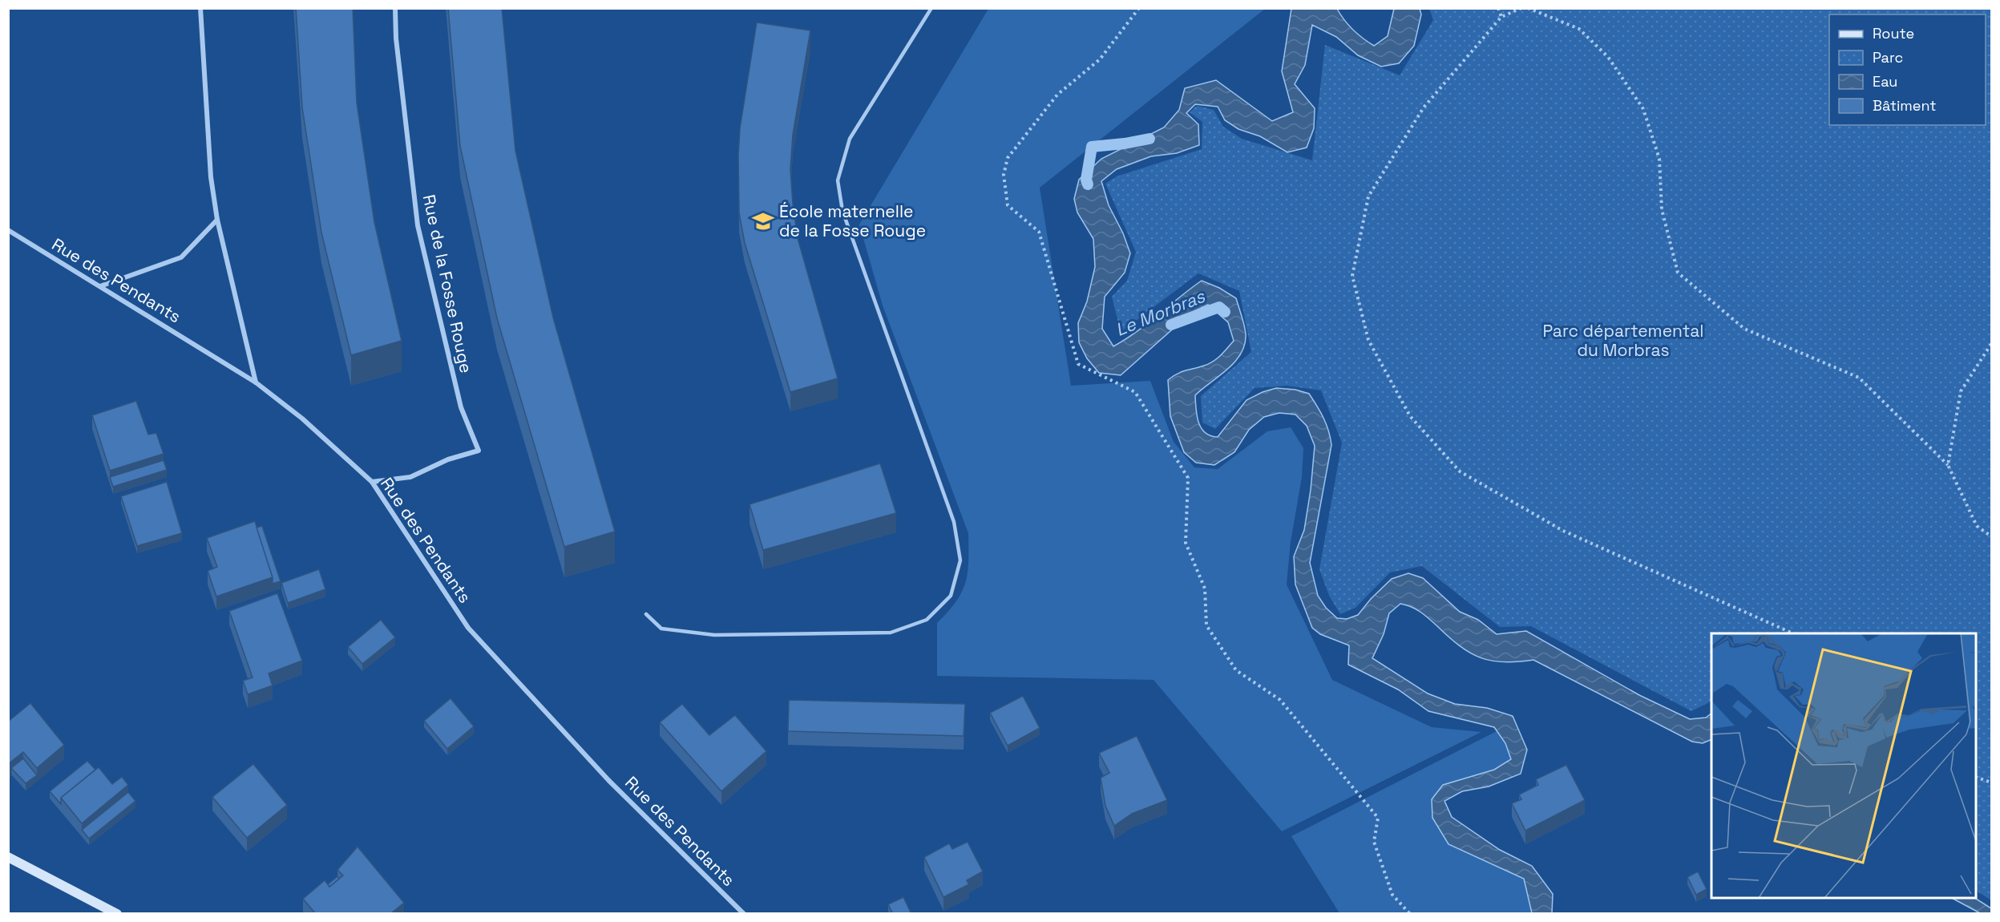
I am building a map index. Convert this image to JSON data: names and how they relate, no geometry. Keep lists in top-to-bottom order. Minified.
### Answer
{"streets":{"street":["Rue des Pendants","Rue de la Fosse Rouge"]},"crossings":[["Rue des Pendants","Rue de la Fosse Rouge"]],"water":["Le Morbras"],"parks":["Parc départemental du Morbras"],"places":{"school or university":["École maternelle de la Fosse Rouge"]},"legend":["Route","Parc","Eau","Bâtiment"]}
